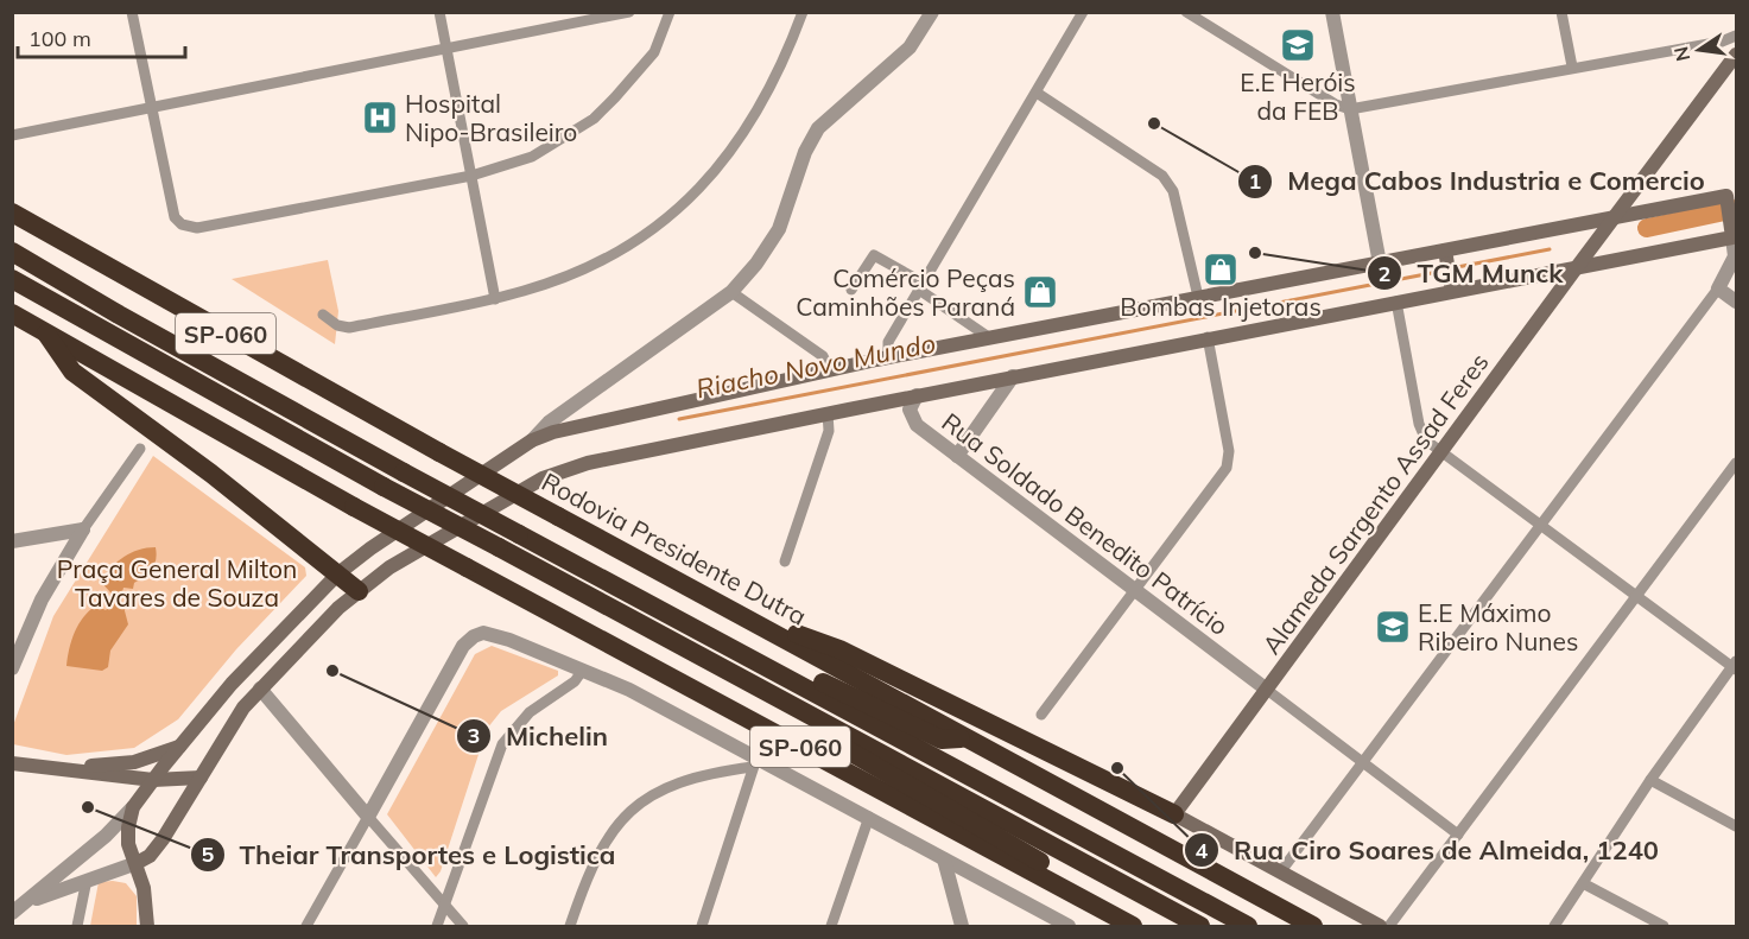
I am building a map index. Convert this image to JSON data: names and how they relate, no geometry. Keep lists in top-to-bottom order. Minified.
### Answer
{"streets":{"highway":["SP-060","Rodovia Presidente Dutra"],"main road":["Alameda Sargento Assad Feres"],"street":["Rua Soldado Benedito Patrício"]},"crossings":[["Alameda Sargento Assad Feres","Rua Soldado Benedito Patrício"]],"water":["Riacho Novo Mundo"],"parks":["Praça General Milton Tavares de Souza"],"places":{"school or university":["E.E Heróis da FEB","E.E Máximo Ribeiro Nunes"],"hospital":["Hospital Nipo-Brasileiro"],"other":["Mega Cabos Industria e Comercio","TGM Munck","Michelin","Rua Ciro Soares de Almeida, 1240","Theiar Transportes e Logistica"],"shop":["Bombas Injetoras","Comércio Peças Caminhões Paraná"]},"scale_bar":"100 m","north":"left"}
